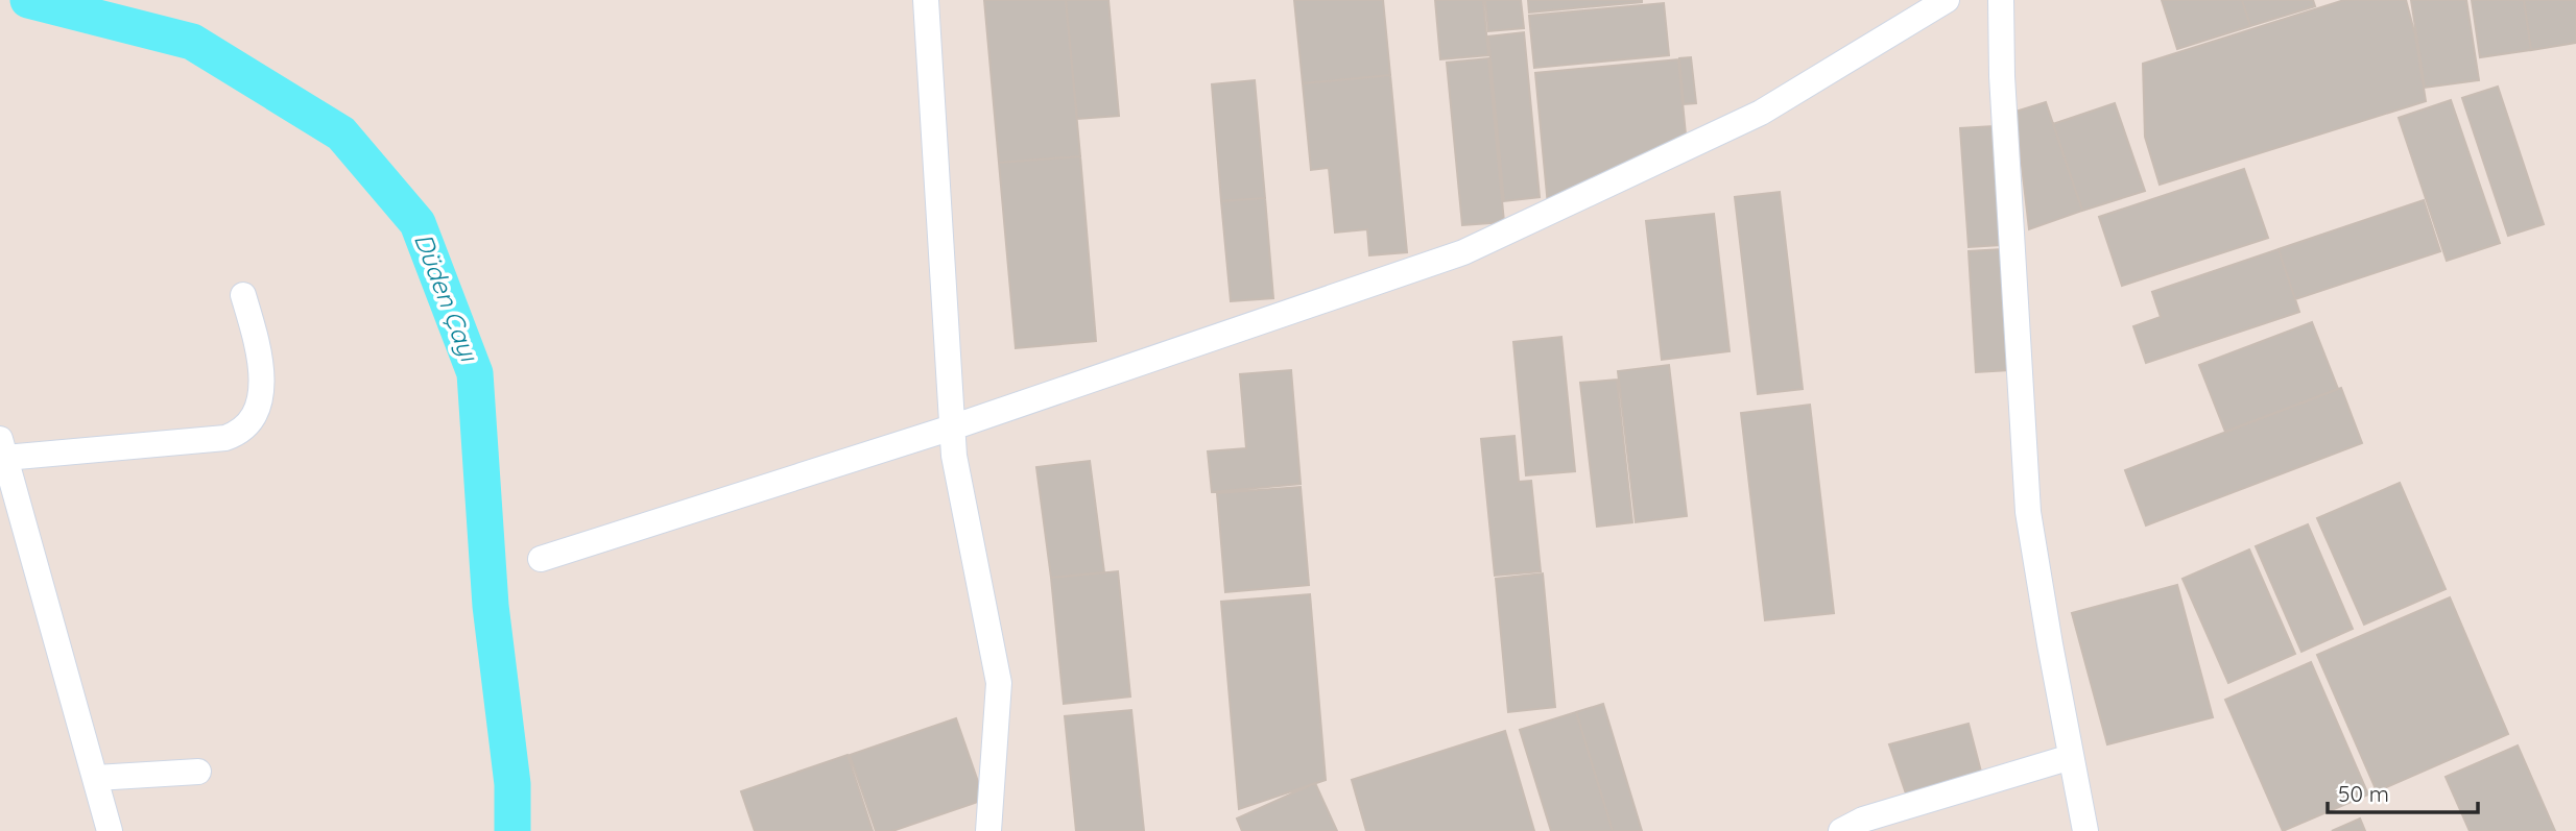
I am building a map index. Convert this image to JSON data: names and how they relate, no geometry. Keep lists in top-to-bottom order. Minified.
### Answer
{"water":["Düden Çayı"],"scale_bar":"50 m"}
